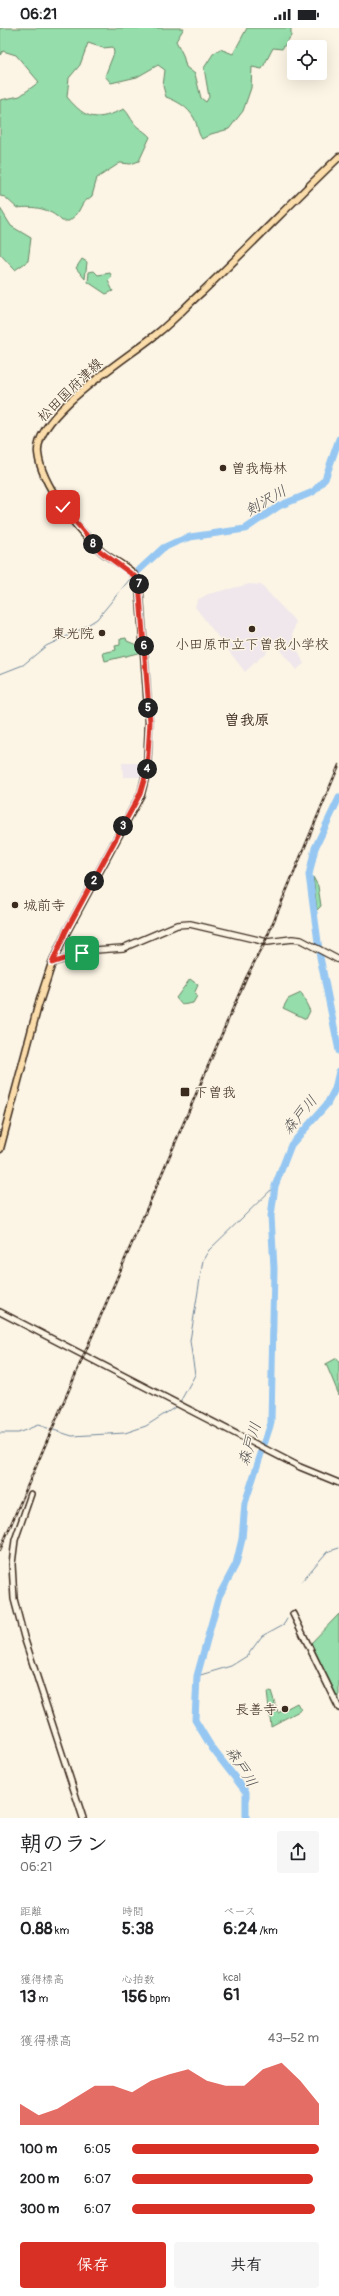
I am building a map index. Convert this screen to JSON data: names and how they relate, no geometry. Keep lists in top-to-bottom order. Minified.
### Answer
{"streets":{"main road":["松田国府津線"]},"districts":["曽我原"],"water":["剣沢川","森戸川"],"places":{"other":["曽我梅林","小田原市立下曽我小学校","東光院","城前寺","長善寺"],"transit":["下曽我"]},"page":{"status":"06:21","pins":["8","7","6","5","4","3","2"],"heading":["朝のラン","06:21"],"stats":[["距離","0.88 km"],["時間","5:38"],["ペース","6:24 /km"],["獲得標高","13 m"],["心拍数","156 bpm"],["kcal","61"]],"chart":["獲得標高","43–52 m"],"list":[{"name":"100 m","note":"6:05"},{"name":"200 m","note":"6:07"},{"name":"300 m","note":"6:07"}],"buttons":["保存","共有"]}}
